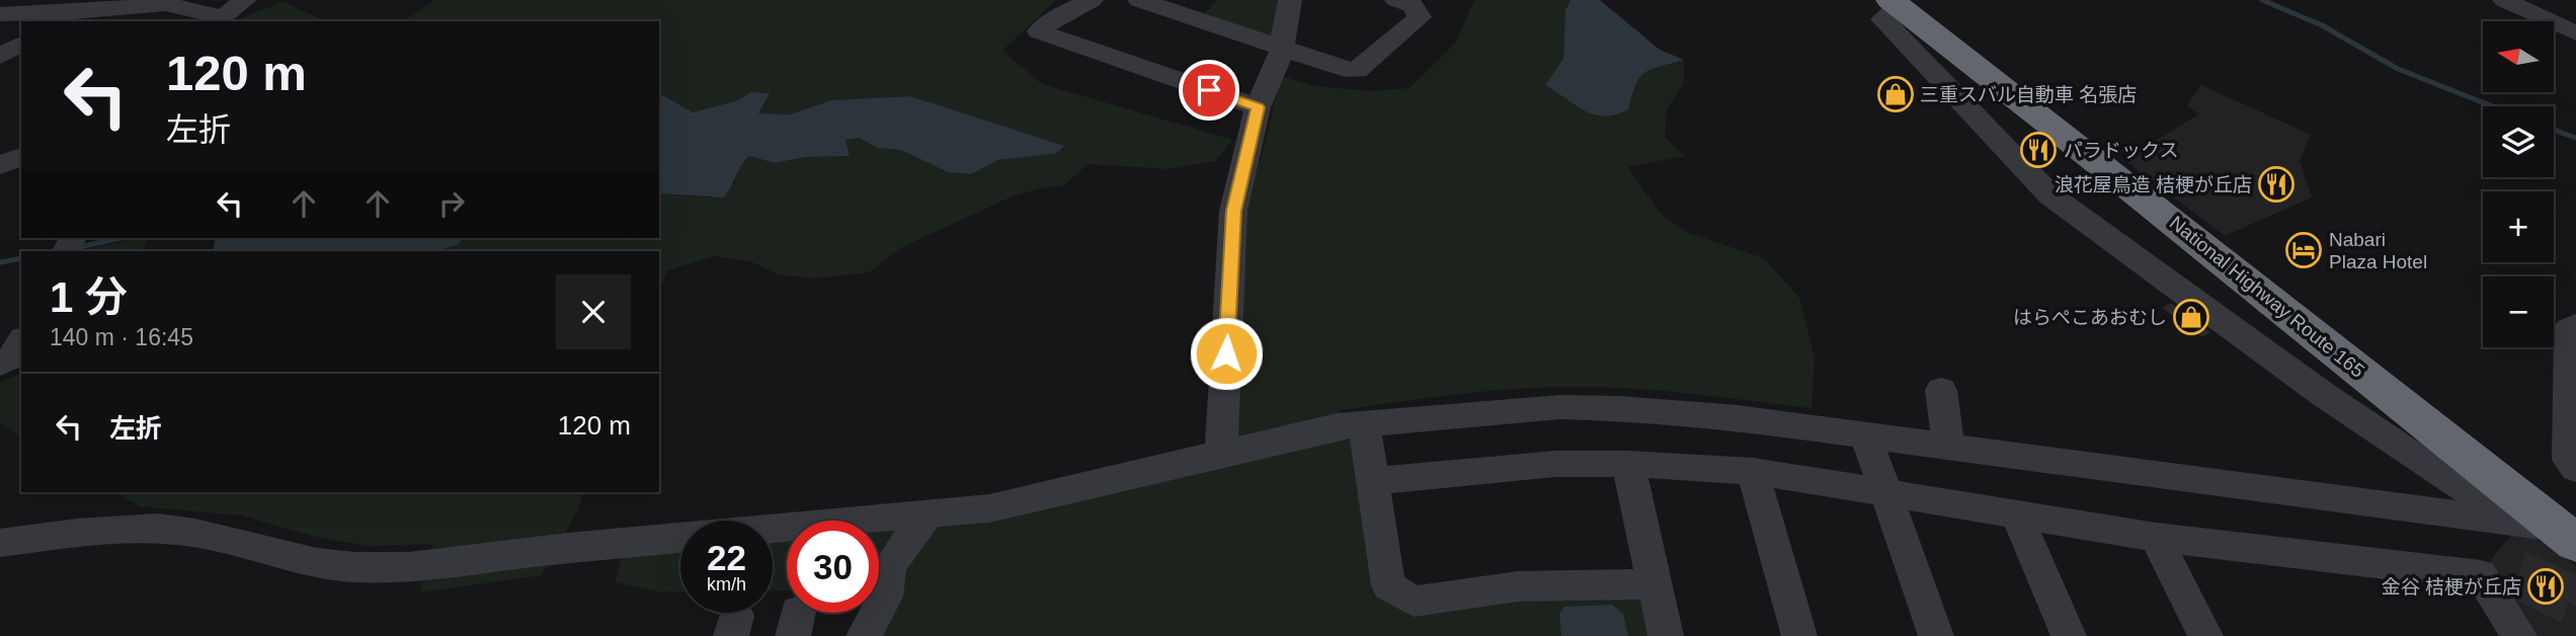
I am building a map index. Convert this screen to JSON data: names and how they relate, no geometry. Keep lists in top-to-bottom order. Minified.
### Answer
{"streets":{"highway":["National Highway Route 165"]},"places":{"shop":["三重スバル自動車 名張店","はらぺこあおむし"],"restaurant":["パラドックス","浪花屋鳥造 桔梗が丘店","金谷 桔梗が丘店"],"hotel":["Nabari Plaza Hotel"]},"north":"left","page":{"map_buttons":["+","−"],"turn":["120 m","左折"],"heading":["1 分","140 m · 16:45"],"list":[{"name":"左折","value":"120 m"}],"speed":"22 km/h","limit":"30"}}
